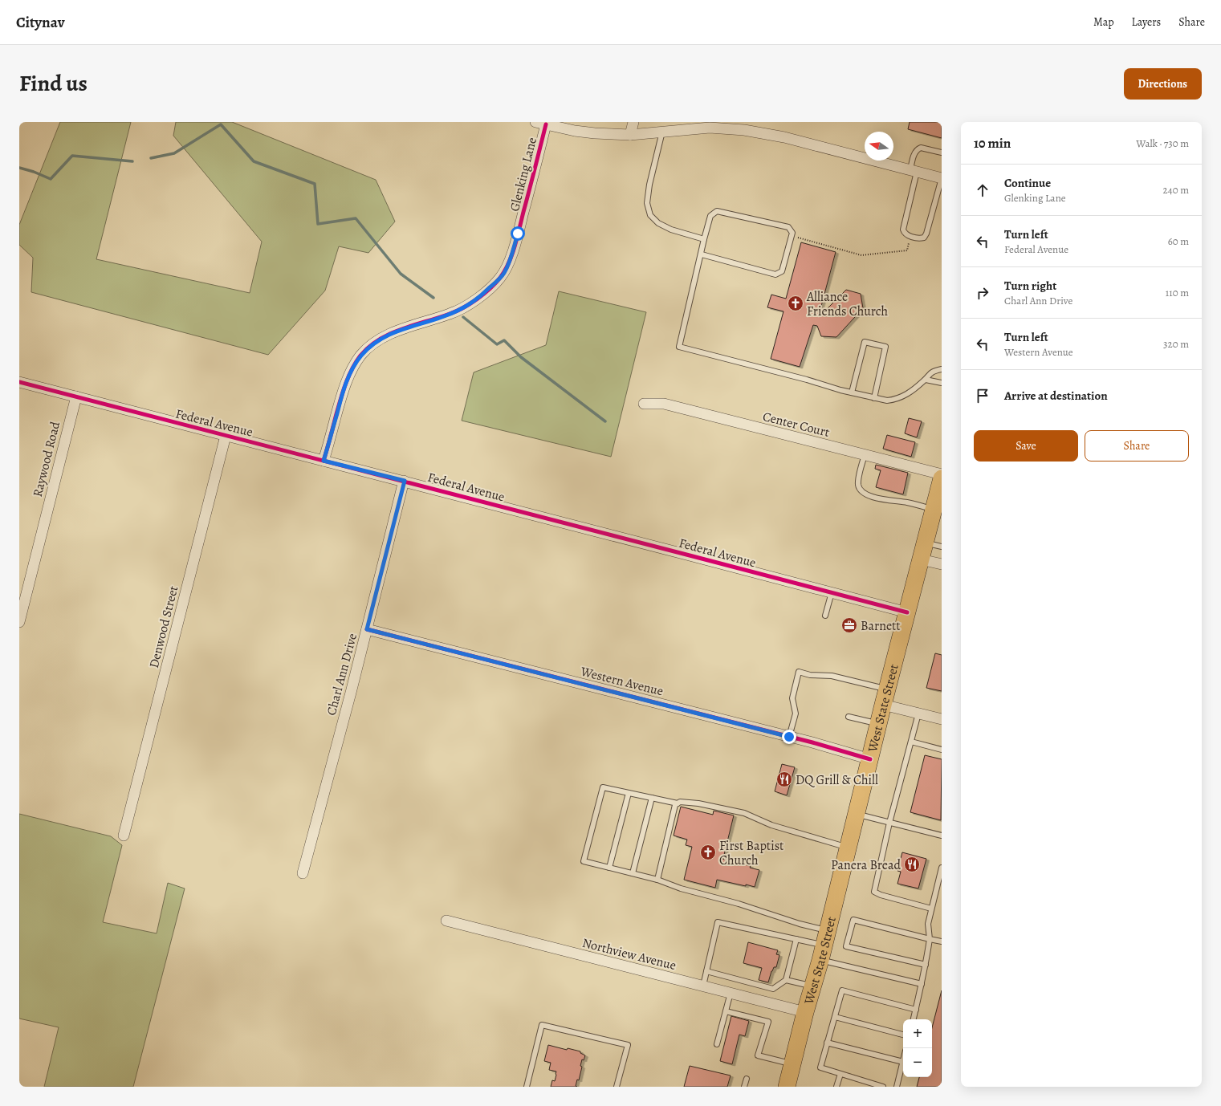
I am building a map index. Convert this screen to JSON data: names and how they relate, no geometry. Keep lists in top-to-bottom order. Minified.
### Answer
{"streets":{"highway":["West State Street"],"street":["Glenking Lane","Federal Avenue","Center Court","Raywood Road","Denwood Street","Charl Ann Drive","Western Avenue","Northview Avenue"]},"crossings":[["Glenking Lane","Federal Avenue"],["Federal Avenue","Raywood Road"],["Federal Avenue","Denwood Street"],["Federal Avenue","Charl Ann Drive"],["Federal Avenue","West State Street"],["Charl Ann Drive","Western Avenue"],["Western Avenue","West State Street"],["West State Street","Northview Avenue"]],"places":{"church":["Alliance Friends Church","First Baptist Church"],"office":["Barnett"],"restaurant":["DQ Grill & Chill","Panera Bread"]},"north":"left","page":{"header":"Citynav","nav":["Map","Layers","Share"],"title":"Find us","buttons":["Directions",["Save","Share"]],"heading":["10 min","Walk · 730 m"],"list":[["Continue","Glenking Lane","240 m"],["Turn left","Federal Avenue","60 m"],["Turn right","Charl Ann Drive","110 m"],["Turn left","Western Avenue","320 m"],"Arrive at destination"],"map_buttons":["+","−"]}}
